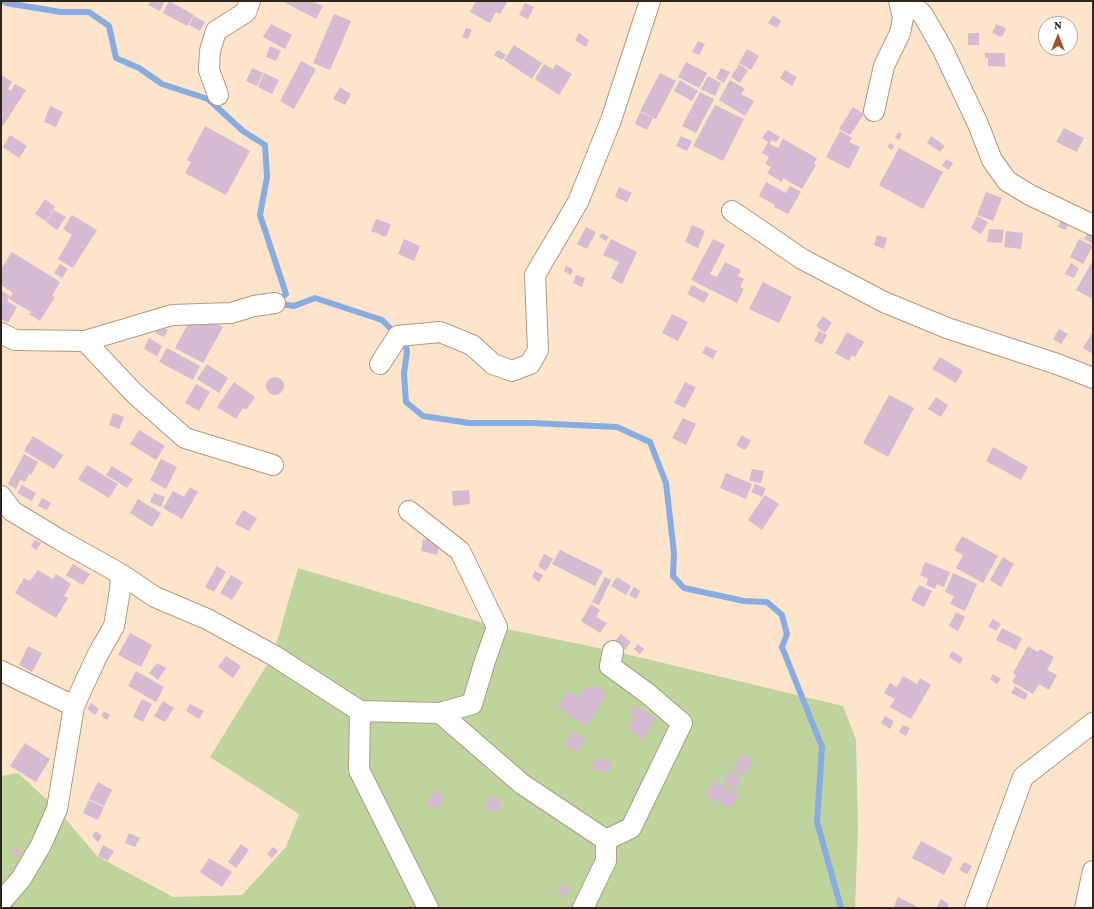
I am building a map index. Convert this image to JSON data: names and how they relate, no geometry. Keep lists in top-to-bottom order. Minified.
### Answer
{"north":"top"}
